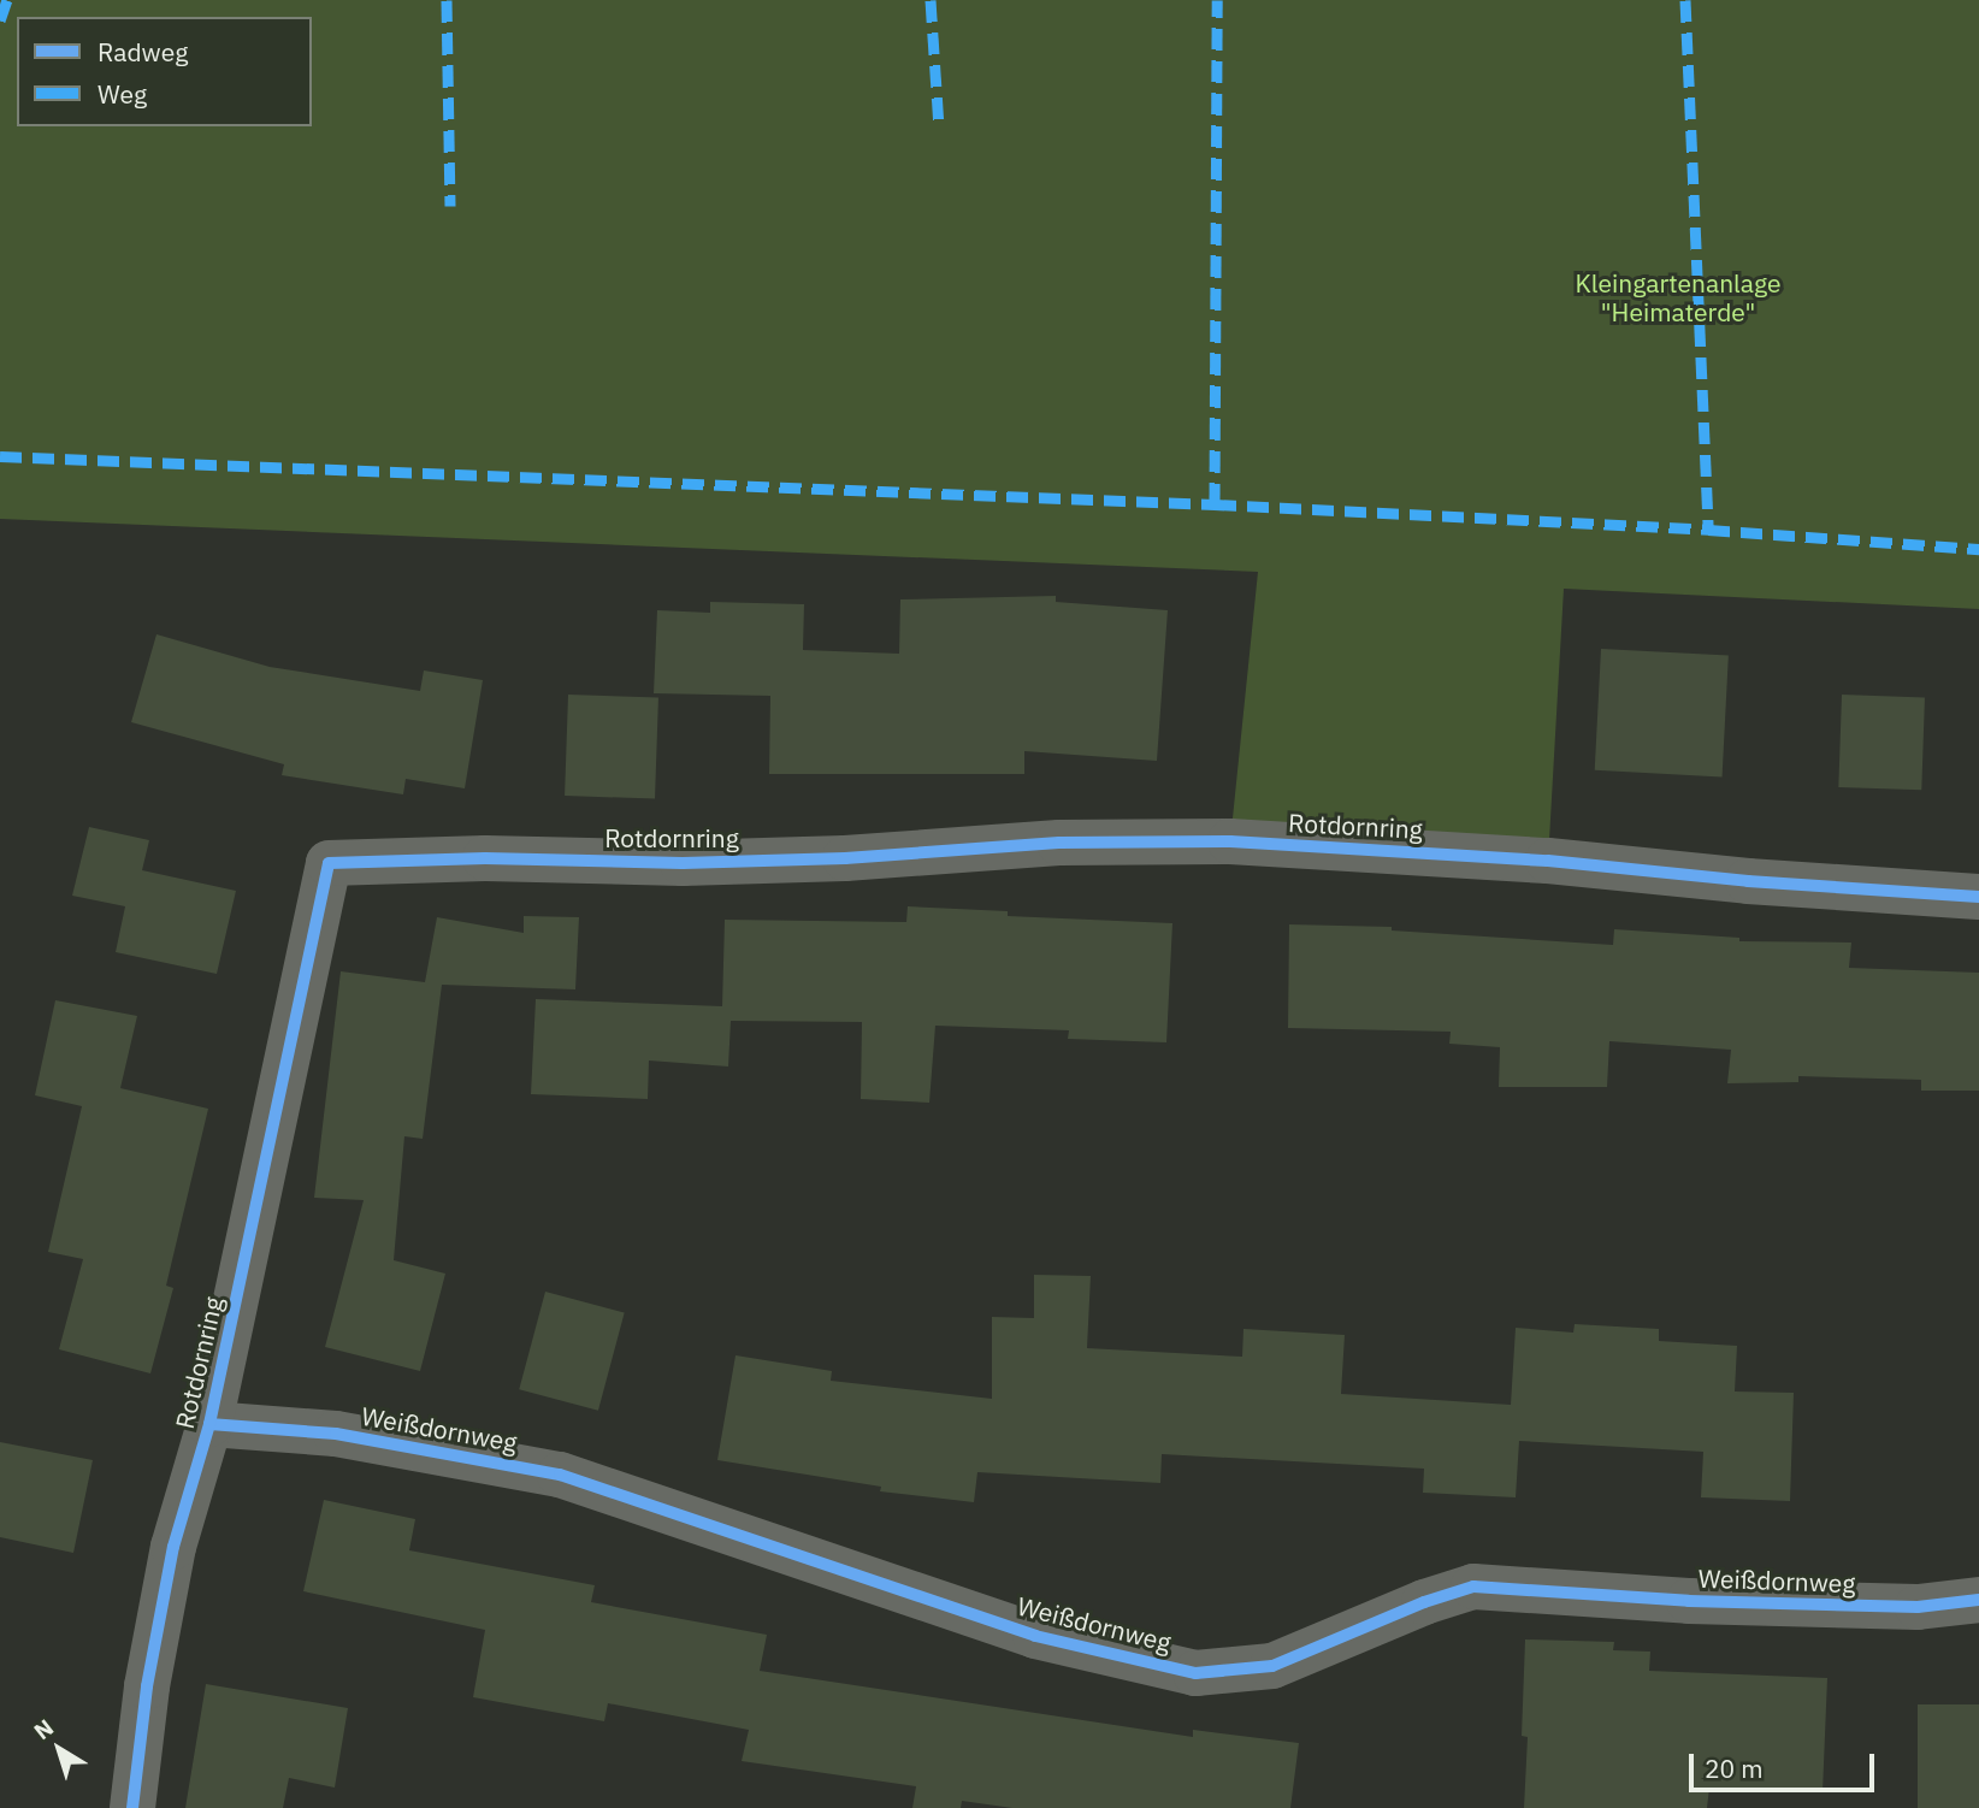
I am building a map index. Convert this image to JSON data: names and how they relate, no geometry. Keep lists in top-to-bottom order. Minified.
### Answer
{"streets":{"street":["Rotdornring","Weißdornweg"]},"crossings":[["Rotdornring","Weißdornweg"]],"parks":["Kleingartenanlage \"Heimaterde\""],"legend":["Radweg","Weg"],"scale_bar":"20 m","north":"top left"}
